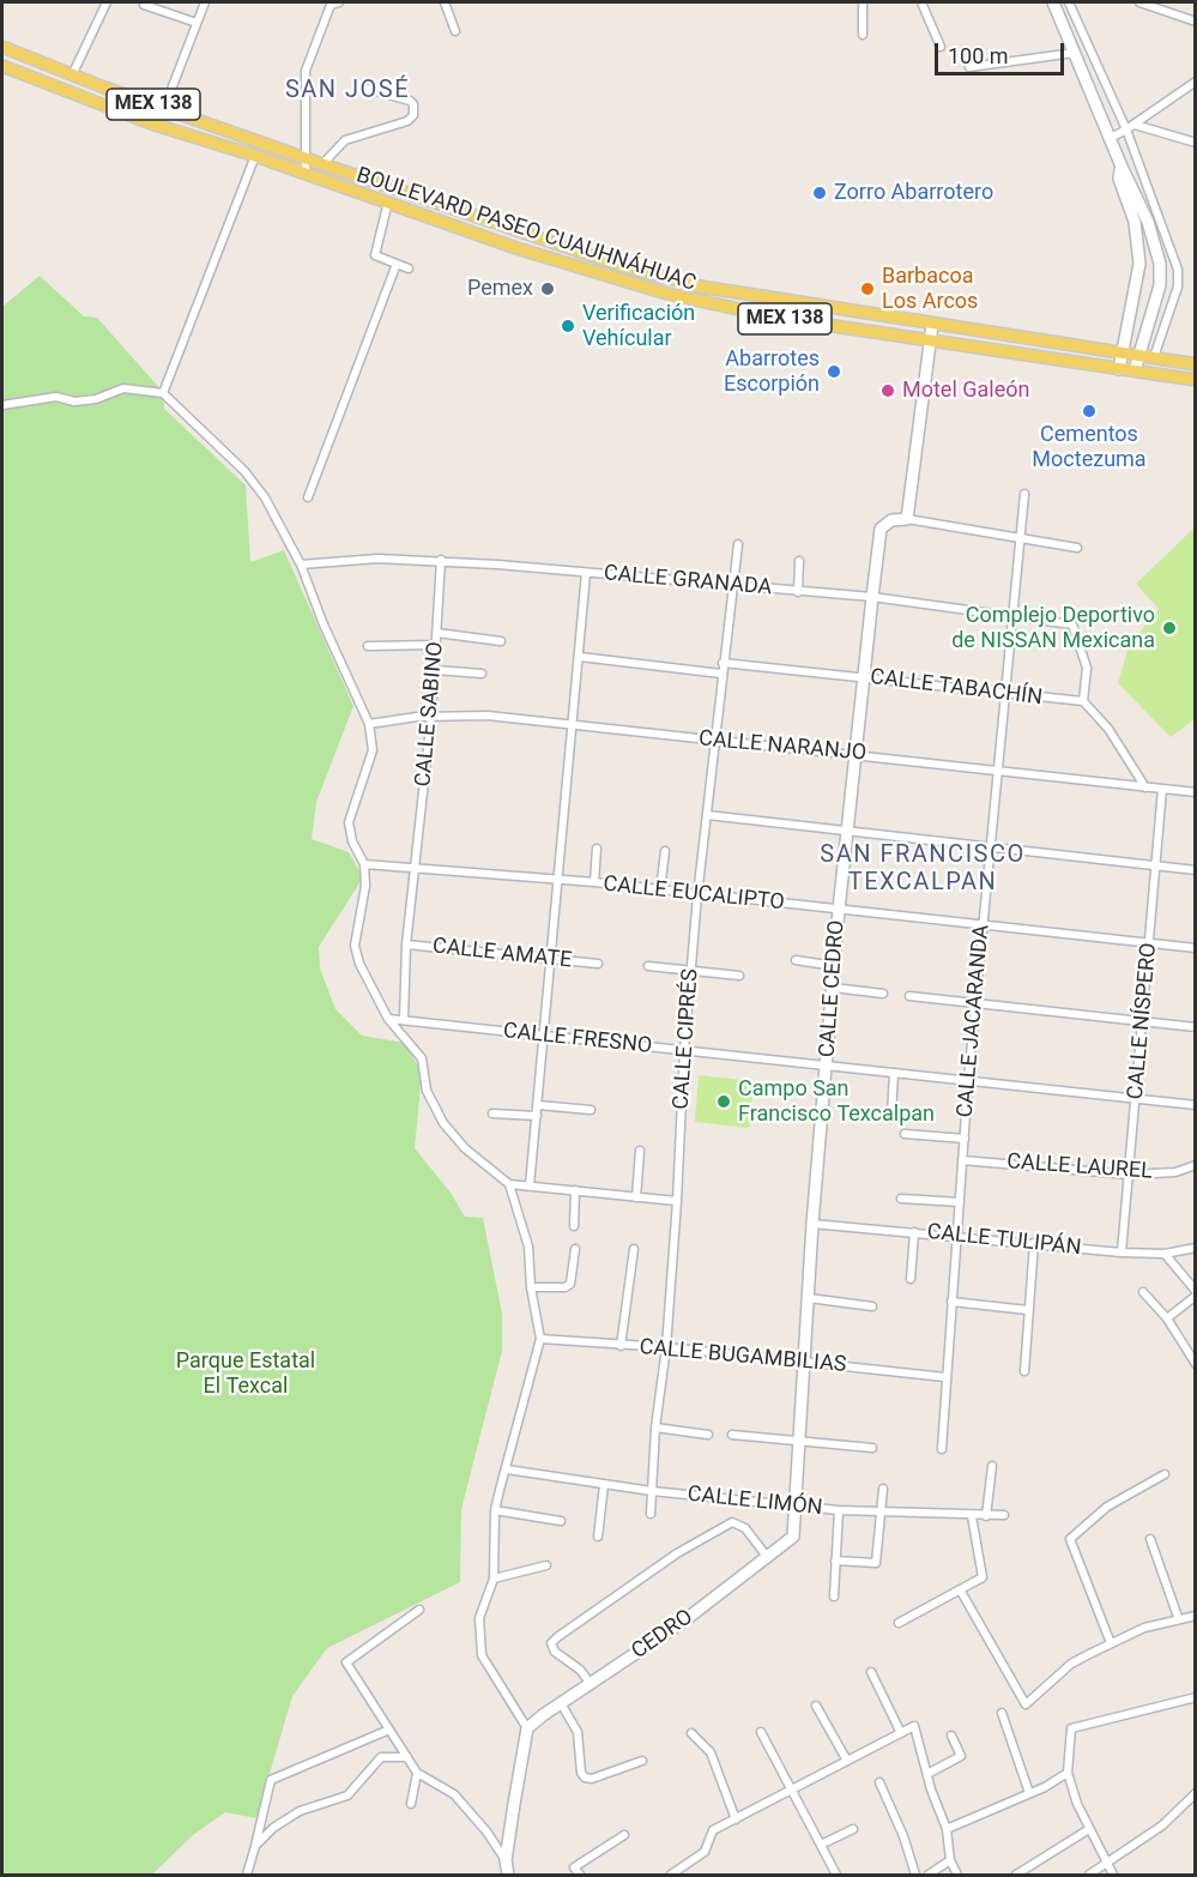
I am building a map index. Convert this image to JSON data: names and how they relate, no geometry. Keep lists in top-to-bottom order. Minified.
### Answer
{"streets":{"main road":["MEX 138","BOULEVARD PASEO CUAUHNÁHUAC"],"street":["CALLE GRANADA","CALLE TABACHÍN","CALLE SABINO","CALLE NARANJO","CALLE EUCALIPTO","CALLE AMATE","CALLE CEDRO","CALLE JACARANDA","CALLE NÍSPERO","CALLE FRESNO","CALLE CIPRÉS","CALLE LAUREL","CALLE TULIPÁN","CALLE BUGAMBILIAS","CALLE LIMÓN","CEDRO"]},"crossings":[["CALLE GRANADA","CALLE TABACHÍN"],["CALLE GRANADA","CALLE SABINO"],["CALLE GRANADA","CALLE CEDRO"],["CALLE GRANADA","CALLE JACARANDA"],["CALLE GRANADA","CALLE CIPRÉS"],["CALLE TABACHÍN","CALLE CEDRO"],["CALLE TABACHÍN","CALLE JACARANDA"],["CALLE TABACHÍN","CALLE CIPRÉS"],["CALLE SABINO","CALLE NARANJO"],["CALLE SABINO","CALLE EUCALIPTO"],["CALLE SABINO","CALLE AMATE"],["CALLE SABINO","CALLE FRESNO"],["CALLE NARANJO","CALLE CEDRO"],["CALLE NARANJO","CALLE JACARANDA"],["CALLE NARANJO","CALLE NÍSPERO"],["CALLE NARANJO","CALLE CIPRÉS"],["CALLE EUCALIPTO","CALLE CEDRO"],["CALLE EUCALIPTO","CALLE JACARANDA"],["CALLE EUCALIPTO","CALLE NÍSPERO"],["CALLE EUCALIPTO","CALLE CIPRÉS"],["CALLE CEDRO","CALLE FRESNO"],["CALLE CEDRO","CALLE TULIPÁN"],["CALLE CEDRO","CALLE BUGAMBILIAS"],["CALLE CEDRO","CALLE LIMÓN"],["CALLE CEDRO","CEDRO"],["CALLE JACARANDA","CALLE FRESNO"],["CALLE JACARANDA","CALLE LAUREL"],["CALLE JACARANDA","CALLE TULIPÁN"],["CALLE JACARANDA","CALLE BUGAMBILIAS"],["CALLE NÍSPERO","CALLE FRESNO"],["CALLE NÍSPERO","CALLE LAUREL"],["CALLE NÍSPERO","CALLE TULIPÁN"],["CALLE FRESNO","CALLE CIPRÉS"],["CALLE CIPRÉS","CALLE BUGAMBILIAS"],["CALLE CIPRÉS","CALLE LIMÓN"]],"districts":["SAN JOSÉ","SAN FRANCISCO TEXCALPAN"],"parks":["Parque Estatal El Texcal"],"places":["Zorro Abarrotero","Pemex","Barbacoa Los Arcos","Verificación Vehícular","Abarrotes Escorpión","Motel Galeón","Cementos Moctezuma","Complejo Deportivo de NISSAN Mexicana","Campo San Francisco Texcalpan"],"scale_bar":"100 m"}
